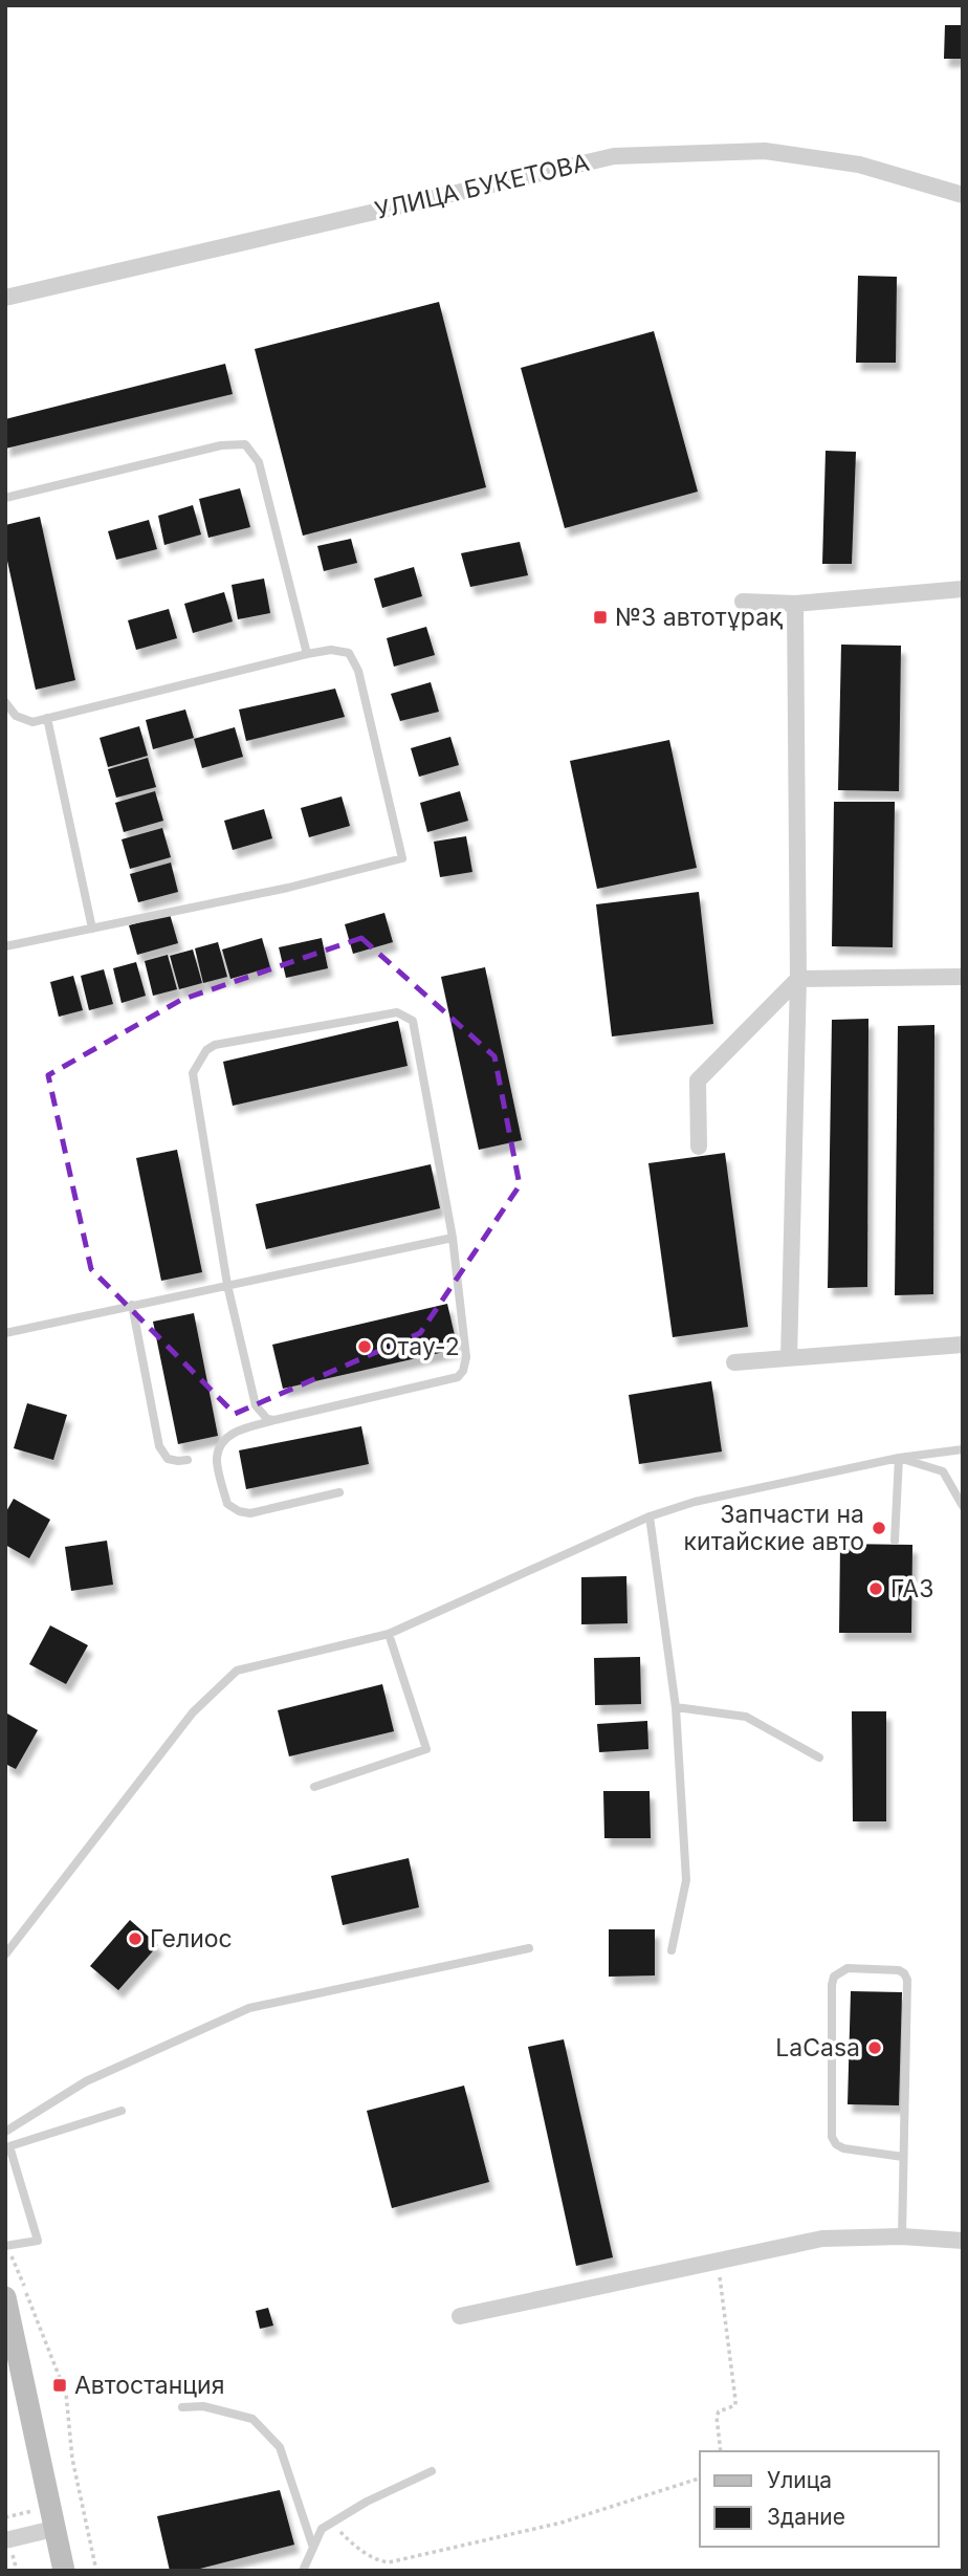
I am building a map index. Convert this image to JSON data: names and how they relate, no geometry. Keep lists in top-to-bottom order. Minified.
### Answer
{"streets":{"street":["УЛИЦА БУКЕТОВА"]},"places":{"transit":["№3 автотұрақ","Автостанция"],"other":["Отау-2","Запчасти на китайские авто","ГАЗ","Гелиос","LaCasa"]},"legend":["Улица","Здание"]}
